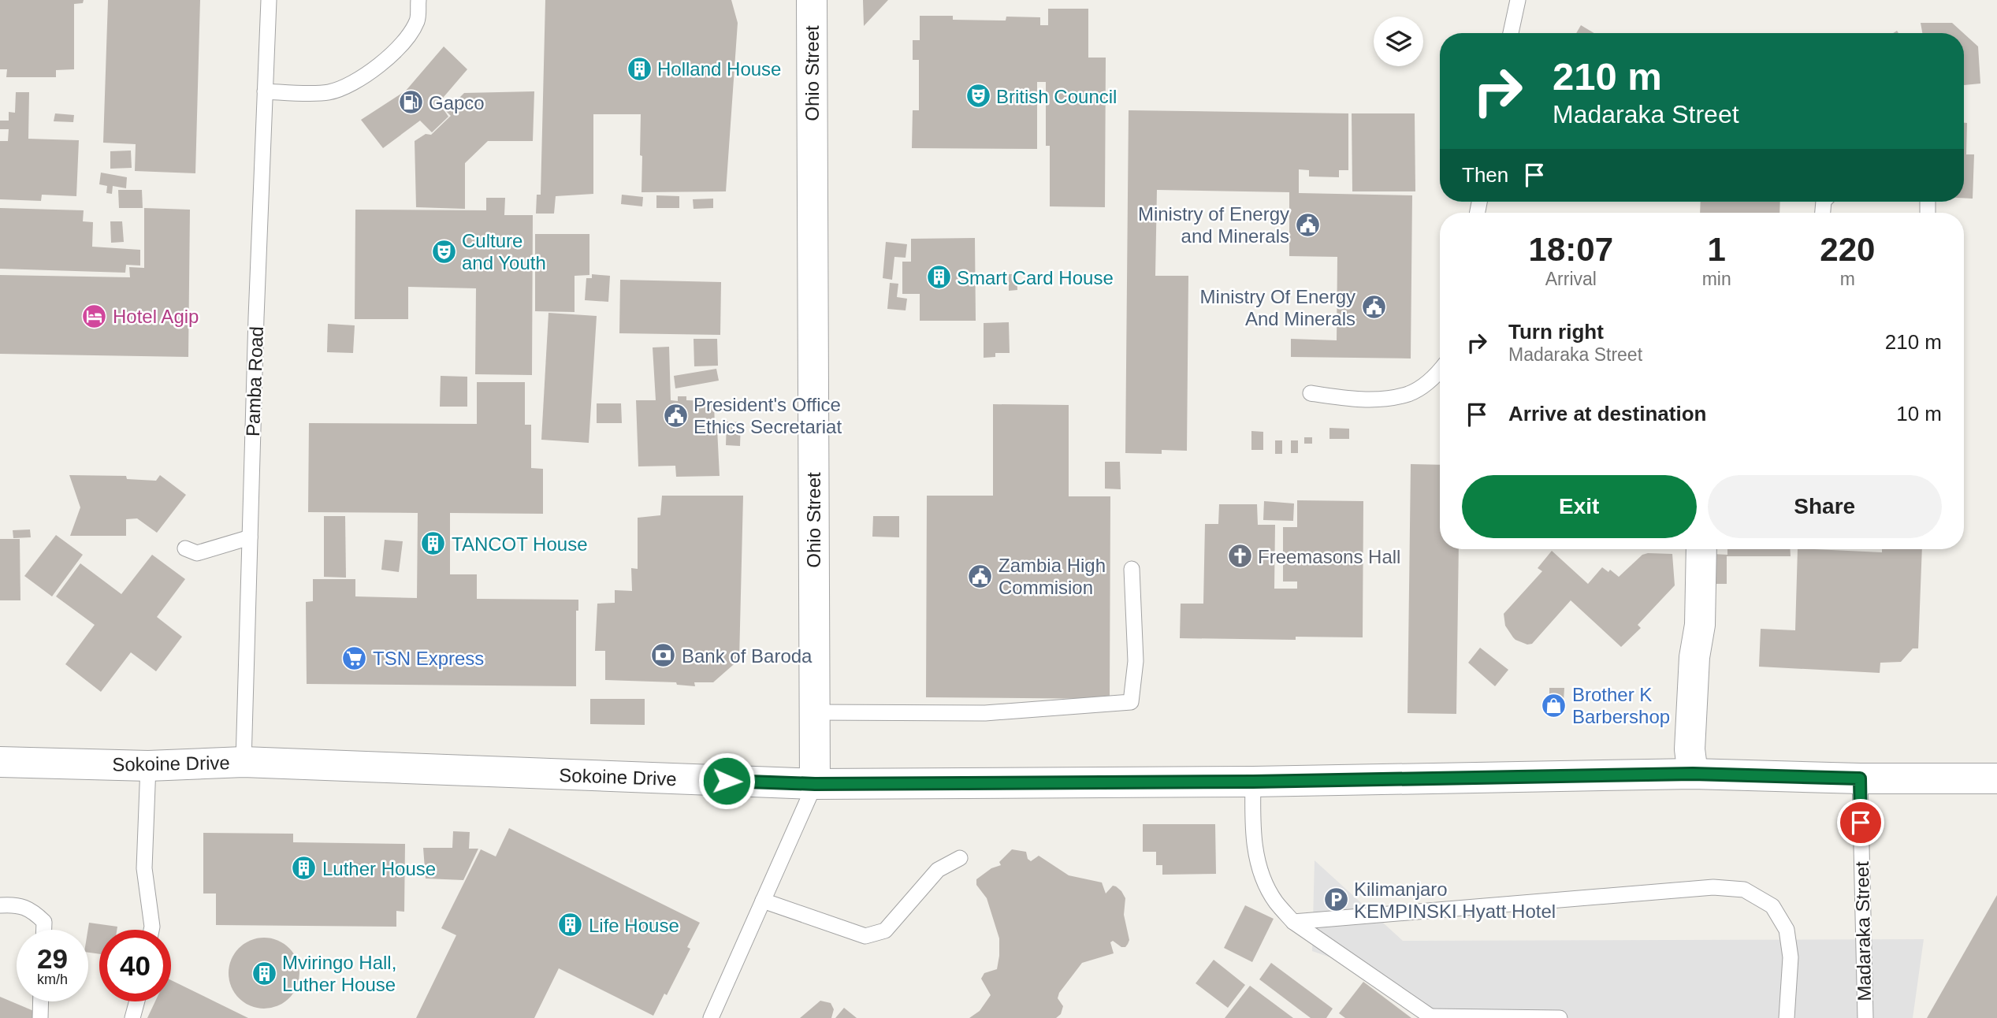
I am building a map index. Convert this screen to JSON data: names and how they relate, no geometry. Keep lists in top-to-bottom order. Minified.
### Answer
{"streets":{"street":["Ohio Street","Sokoine Drive"],"lane":["Pamba Road","Madaraka Street"]},"crossings":[["Ohio Street","Sokoine Drive"],["Pamba Road","Sokoine Drive"],["Sokoine Drive","Madaraka Street"]],"places":{"building":["Holland House","Smart Card House","TANCOT House","Luther House","Life House","Mviringo Hall, Luther House"],"theatre":["British Council","Culture and Youth"],"fuel station":["Gapco"],"public building":["Ministry of Energy and Minerals","Ministry Of Energy And Minerals","President's Office Ethics Secretariat","Zambia High Commision"],"hotel":["Hotel Agip"],"church":["Freemasons Hall"],"bank":["Bank of Baroda"],"supermarket":["TSN Express"],"shop":["Brother K Barbershop"],"parking":["Kilimanjaro KEMPINSKI Hyatt Hotel"]},"page":{"turn":["210 m","Madaraka Street"],"then":"Then","eta":["18:07","Arrival","1","min","220","m"],"list":[{"name":"Turn right","note":"Madaraka Street","value":"210 m"},{"name":"Arrive at destination","value":"10 m"}],"buttons":["Exit","Share"],"speed":"29 km/h","limit":"40"}}
